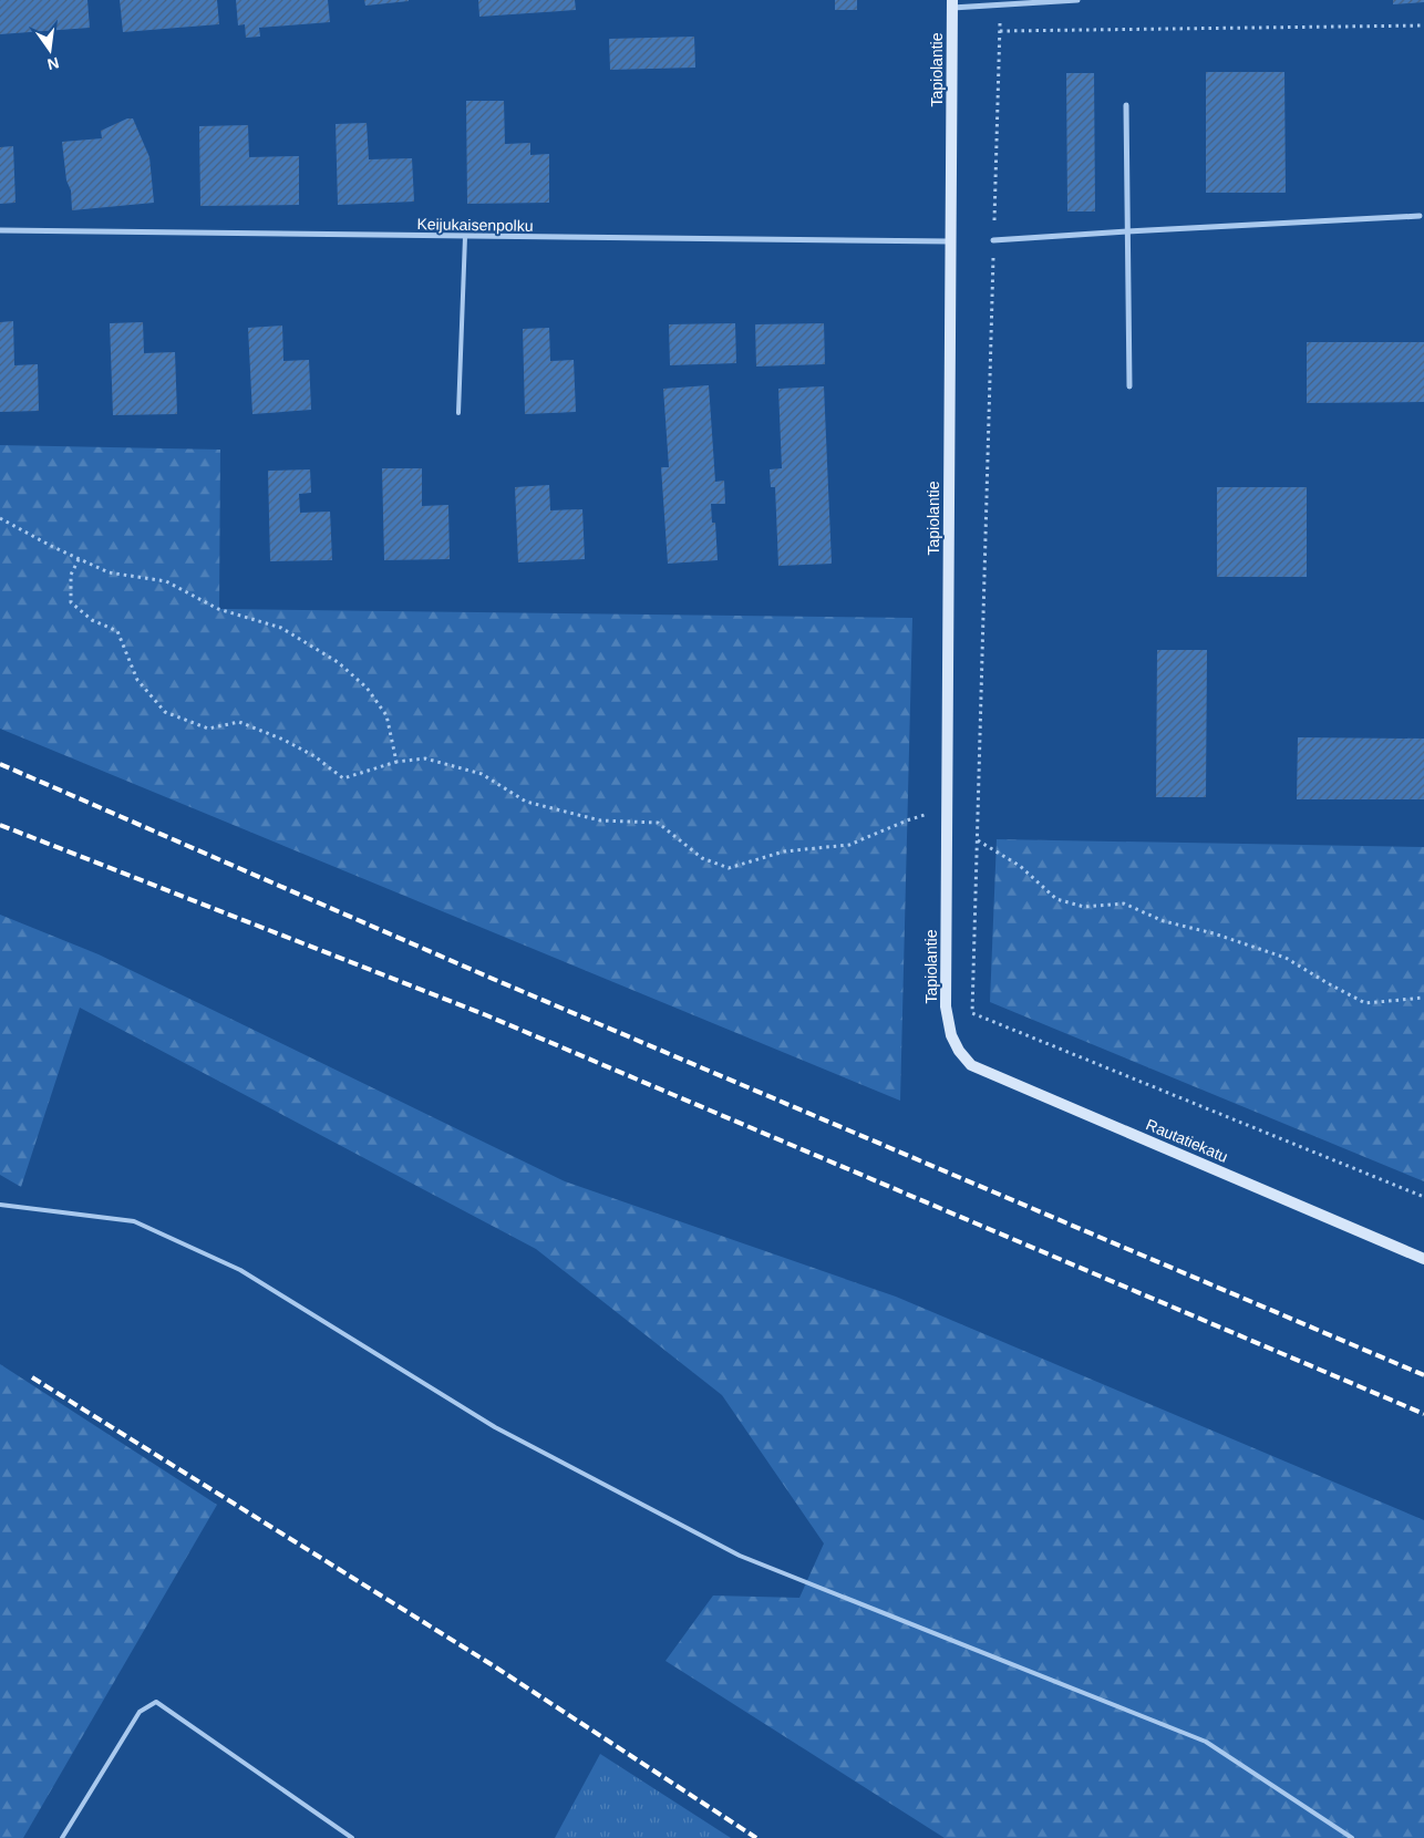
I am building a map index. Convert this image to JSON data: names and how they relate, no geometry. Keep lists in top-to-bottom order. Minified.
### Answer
{"streets":{"street":["Tapiolantie","Keijukaisenpolku","Rautatiekatu"]},"crossings":[["Tapiolantie","Keijukaisenpolku"],["Tapiolantie","Rautatiekatu"]],"north":"bottom"}
